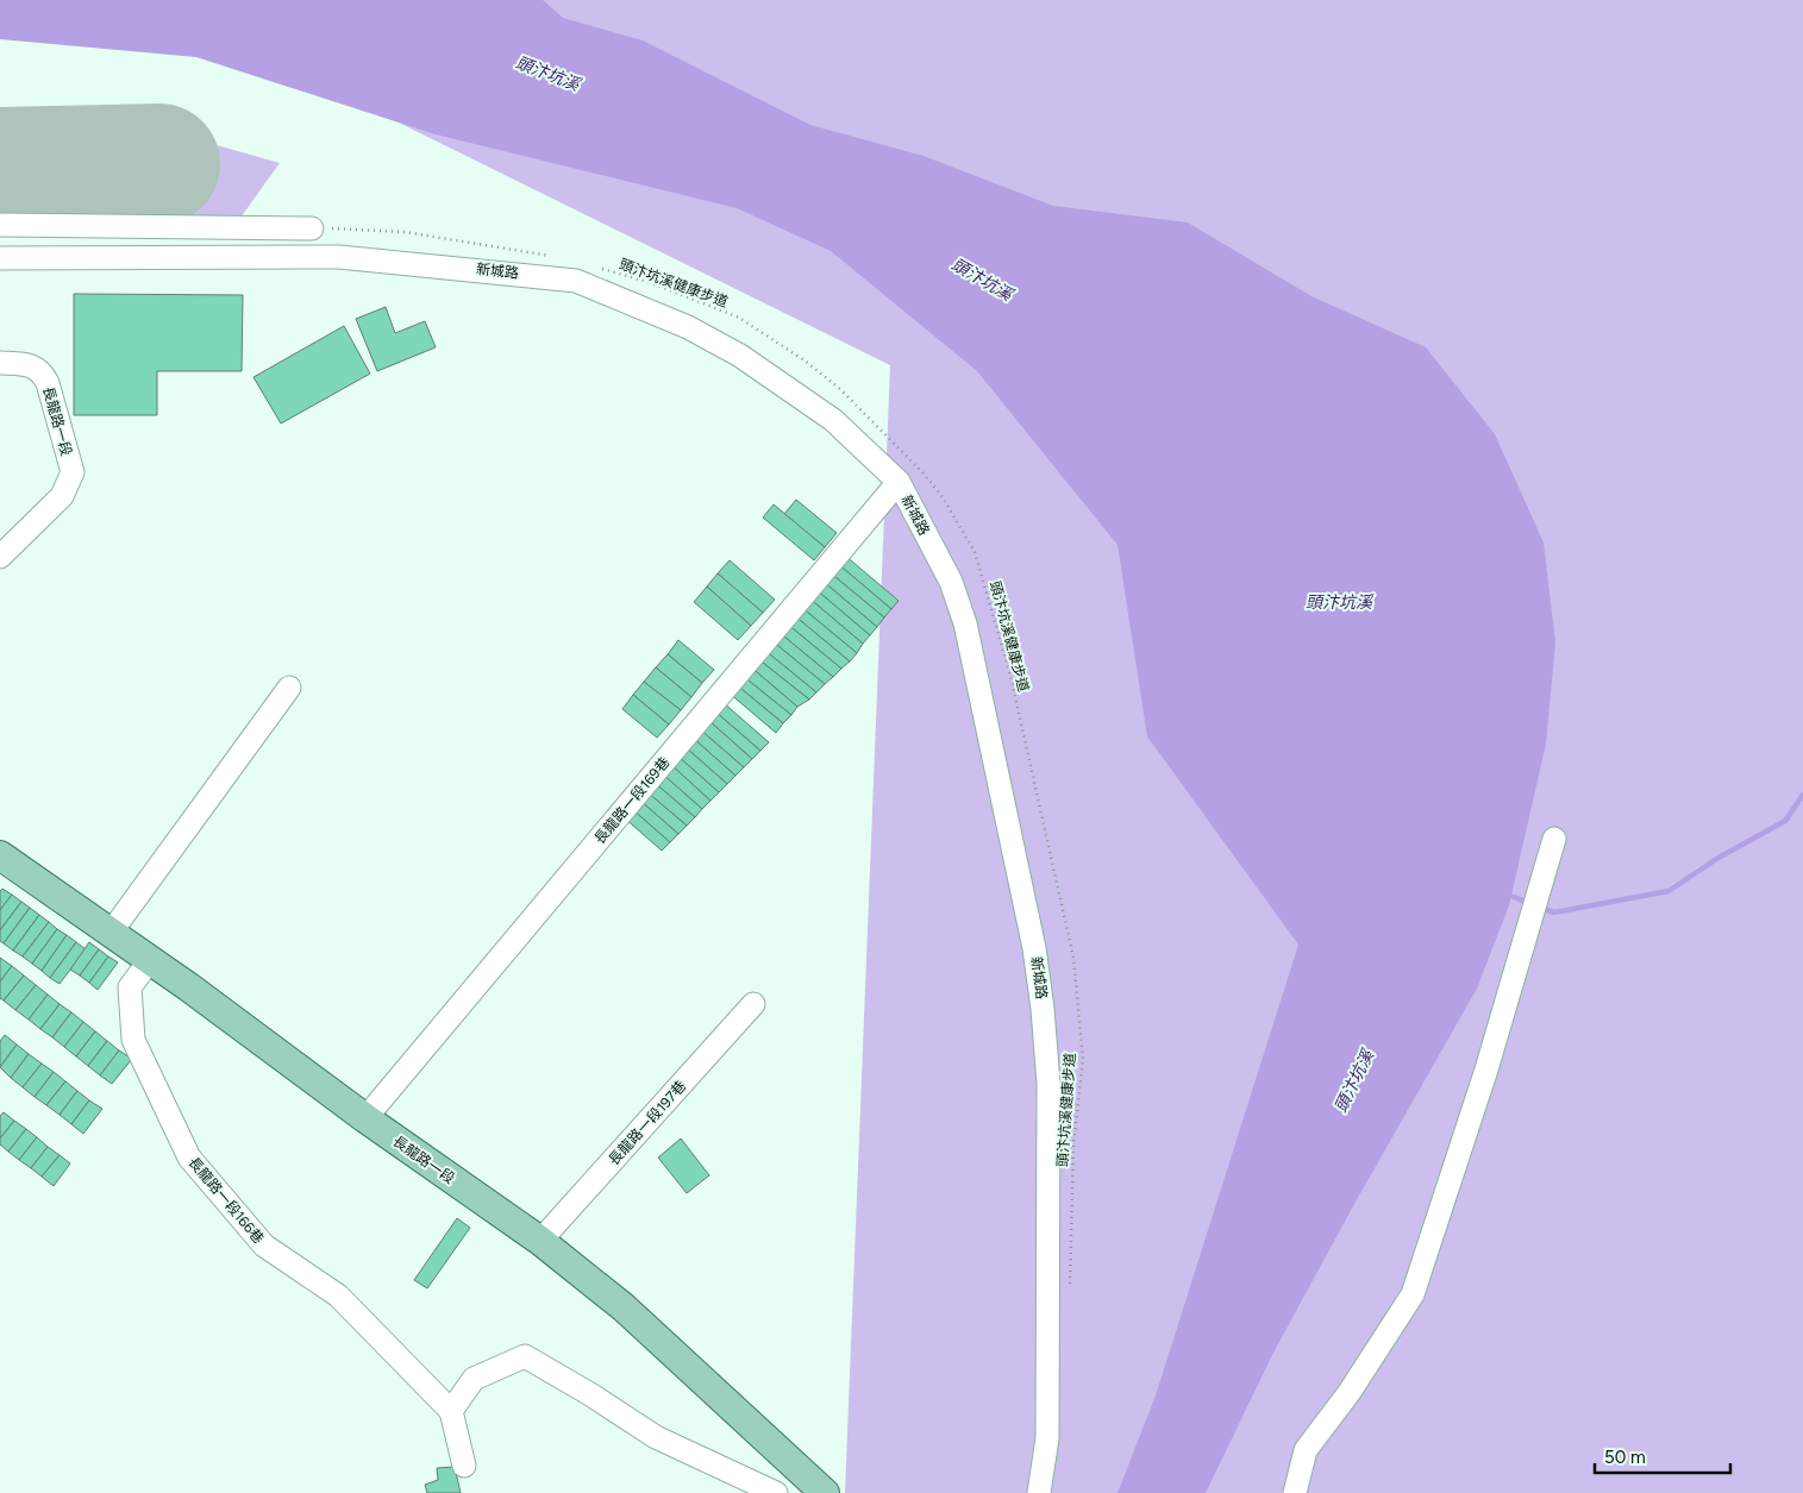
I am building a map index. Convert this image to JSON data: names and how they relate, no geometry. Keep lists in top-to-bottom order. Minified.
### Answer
{"streets":{"main road":["長龍路一段"],"street":["新城路","長龍路一段169巷","長龍路一段197巷","長龍路一段166巷"],"path":["頭汴坑溪健康步道"]},"crossings":[["新城路","長龍路一段169巷"],["長龍路一段","長龍路一段169巷"],["長龍路一段","長龍路一段197巷"],["長龍路一段","長龍路一段166巷"]],"water":["頭汴坑溪"],"scale_bar":"50 m"}
